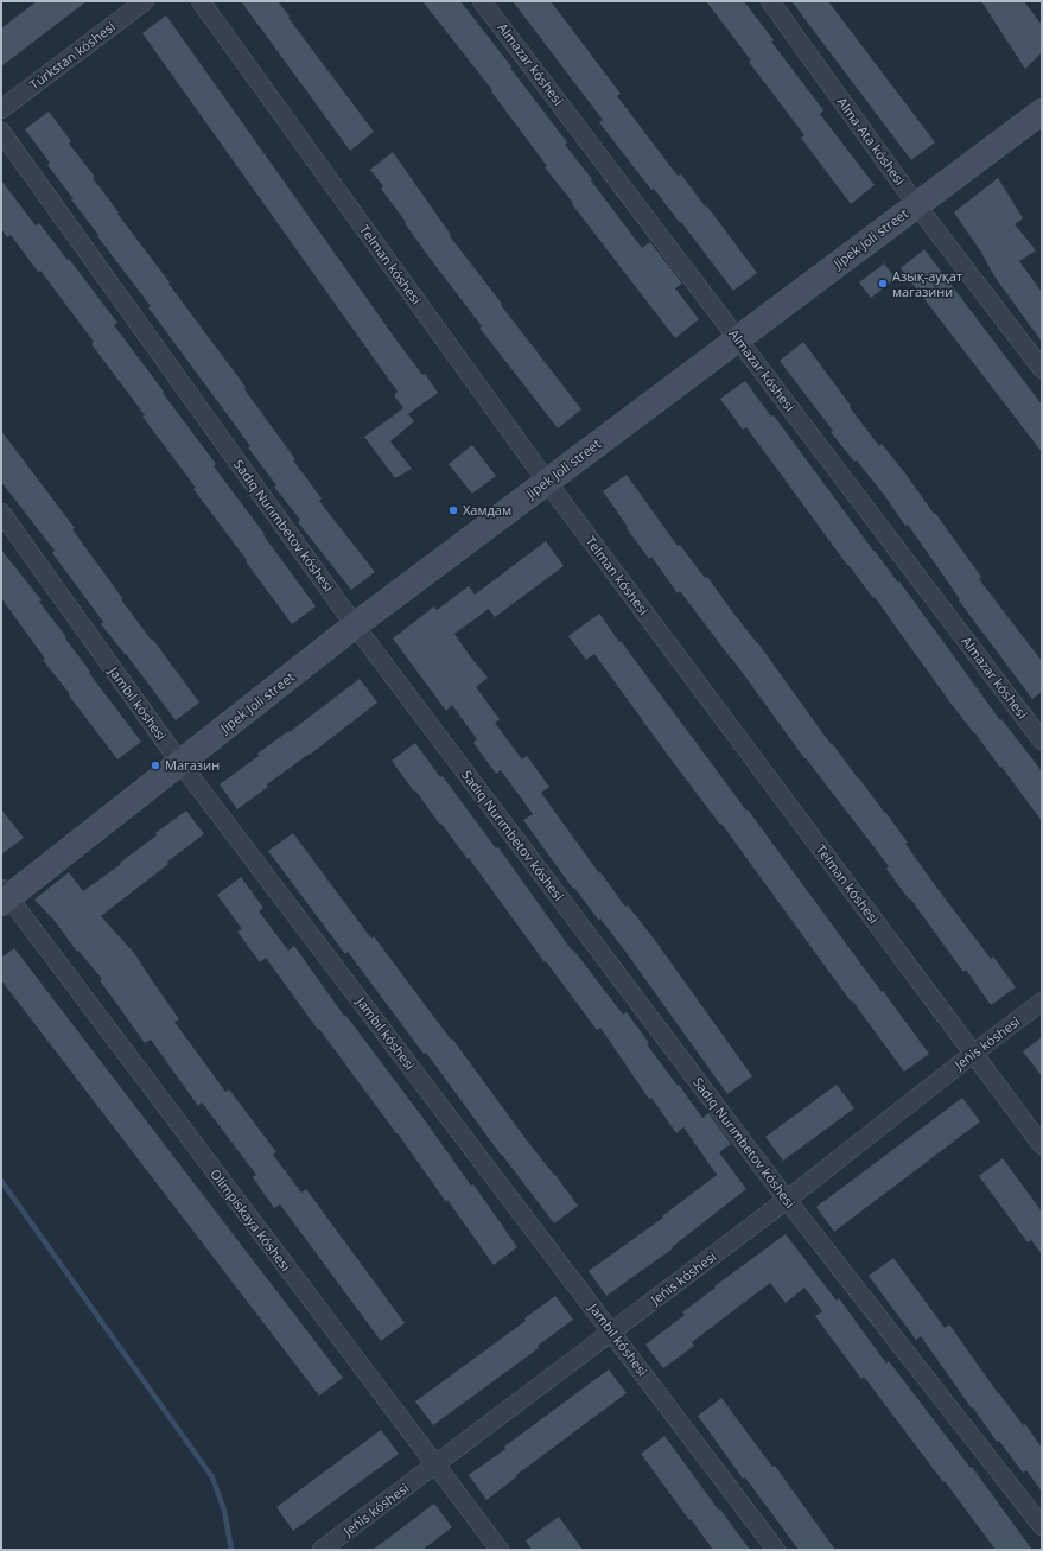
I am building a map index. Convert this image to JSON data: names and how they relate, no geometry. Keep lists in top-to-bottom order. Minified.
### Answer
{"streets":{"street":["Túrkstan kóshesi","Almazar kóshesi","Alma-Ata kóshesi","Jipek Joli street","Telman kóshesi","Sadıq Nurımbetov kóshesi","Jambıl kóshesi","Jeńis kóshesi","Olimpiskaya kóshesi"]},"crossings":[["Almazar kóshesi","Jipek Joli street"],["Alma-Ata kóshesi","Jipek Joli street"],["Jipek Joli street","Telman kóshesi"],["Jipek Joli street","Sadıq Nurımbetov kóshesi"],["Jipek Joli street","Jambıl kóshesi"],["Jipek Joli street","Olimpiskaya kóshesi"],["Telman kóshesi","Jeńis kóshesi"],["Sadıq Nurımbetov kóshesi","Jeńis kóshesi"],["Jambıl kóshesi","Jeńis kóshesi"],["Jeńis kóshesi","Olimpiskaya kóshesi"]],"places":["Азық-ауқат магазини","Хамдам","Магазин"]}
